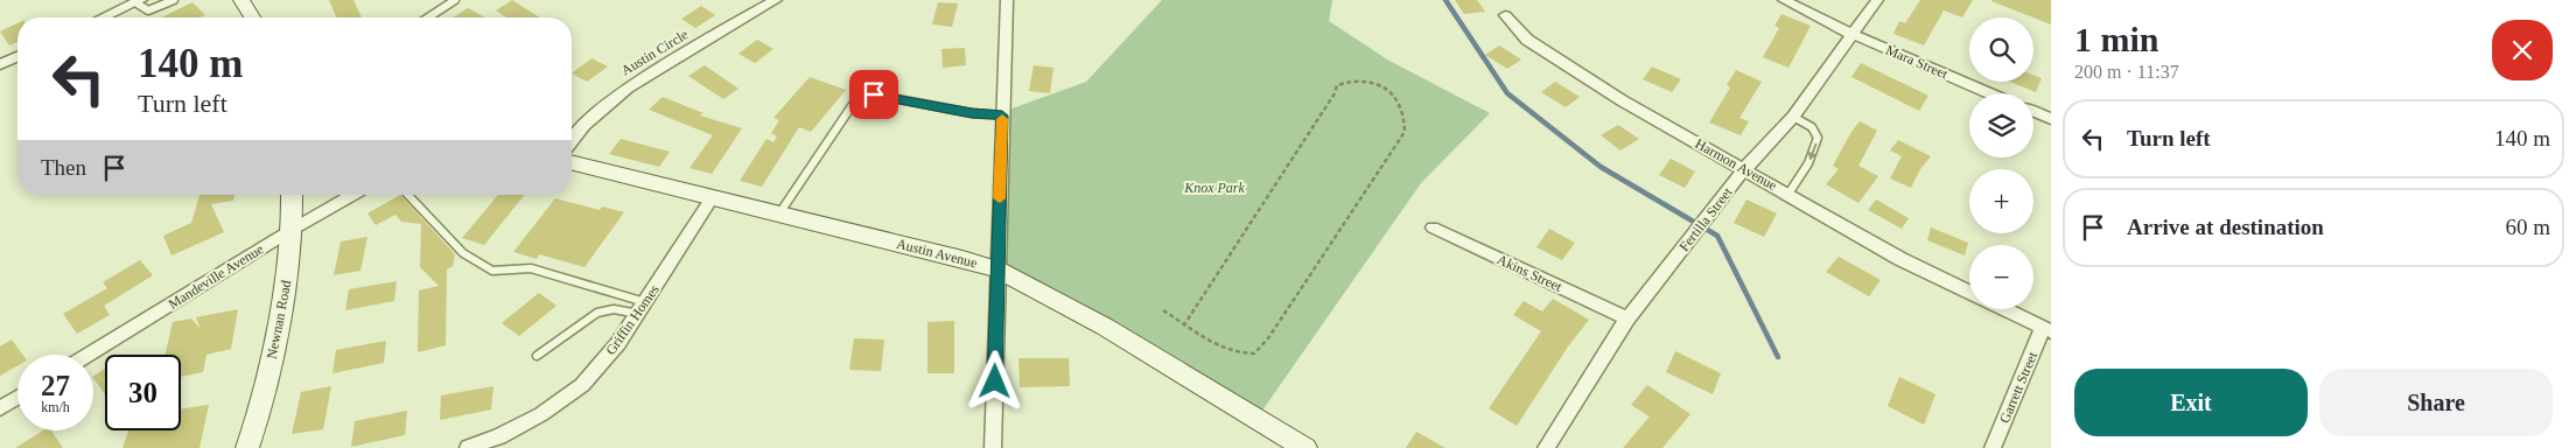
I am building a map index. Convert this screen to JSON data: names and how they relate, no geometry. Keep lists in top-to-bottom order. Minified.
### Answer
{"streets":{"street":["Austin Circle","Mara Street","Harmon Avenue","Fertilla Street","Austin Avenue","Akins Street","Mandeville Avenue","Newnan Road","Griffin Homes","Garrett Street"]},"crossings":[["Mara Street","Fertilla Street"],["Harmon Avenue","Fertilla Street"],["Fertilla Street","Akins Street"],["Austin Avenue","Griffin Homes"],["Mandeville Avenue","Newnan Road"]],"parks":["Knox Park"],"page":{"heading":["1 min","200 m · 11:37"],"map_buttons":["+","−"],"turn":["140 m","Turn left"],"list":[{"name":"Turn left","value":"140 m"},{"name":"Arrive at destination","value":"60 m"}],"then":"Then","speed":"27 km/h","limit":"30","buttons":["Exit","Share"]}}
